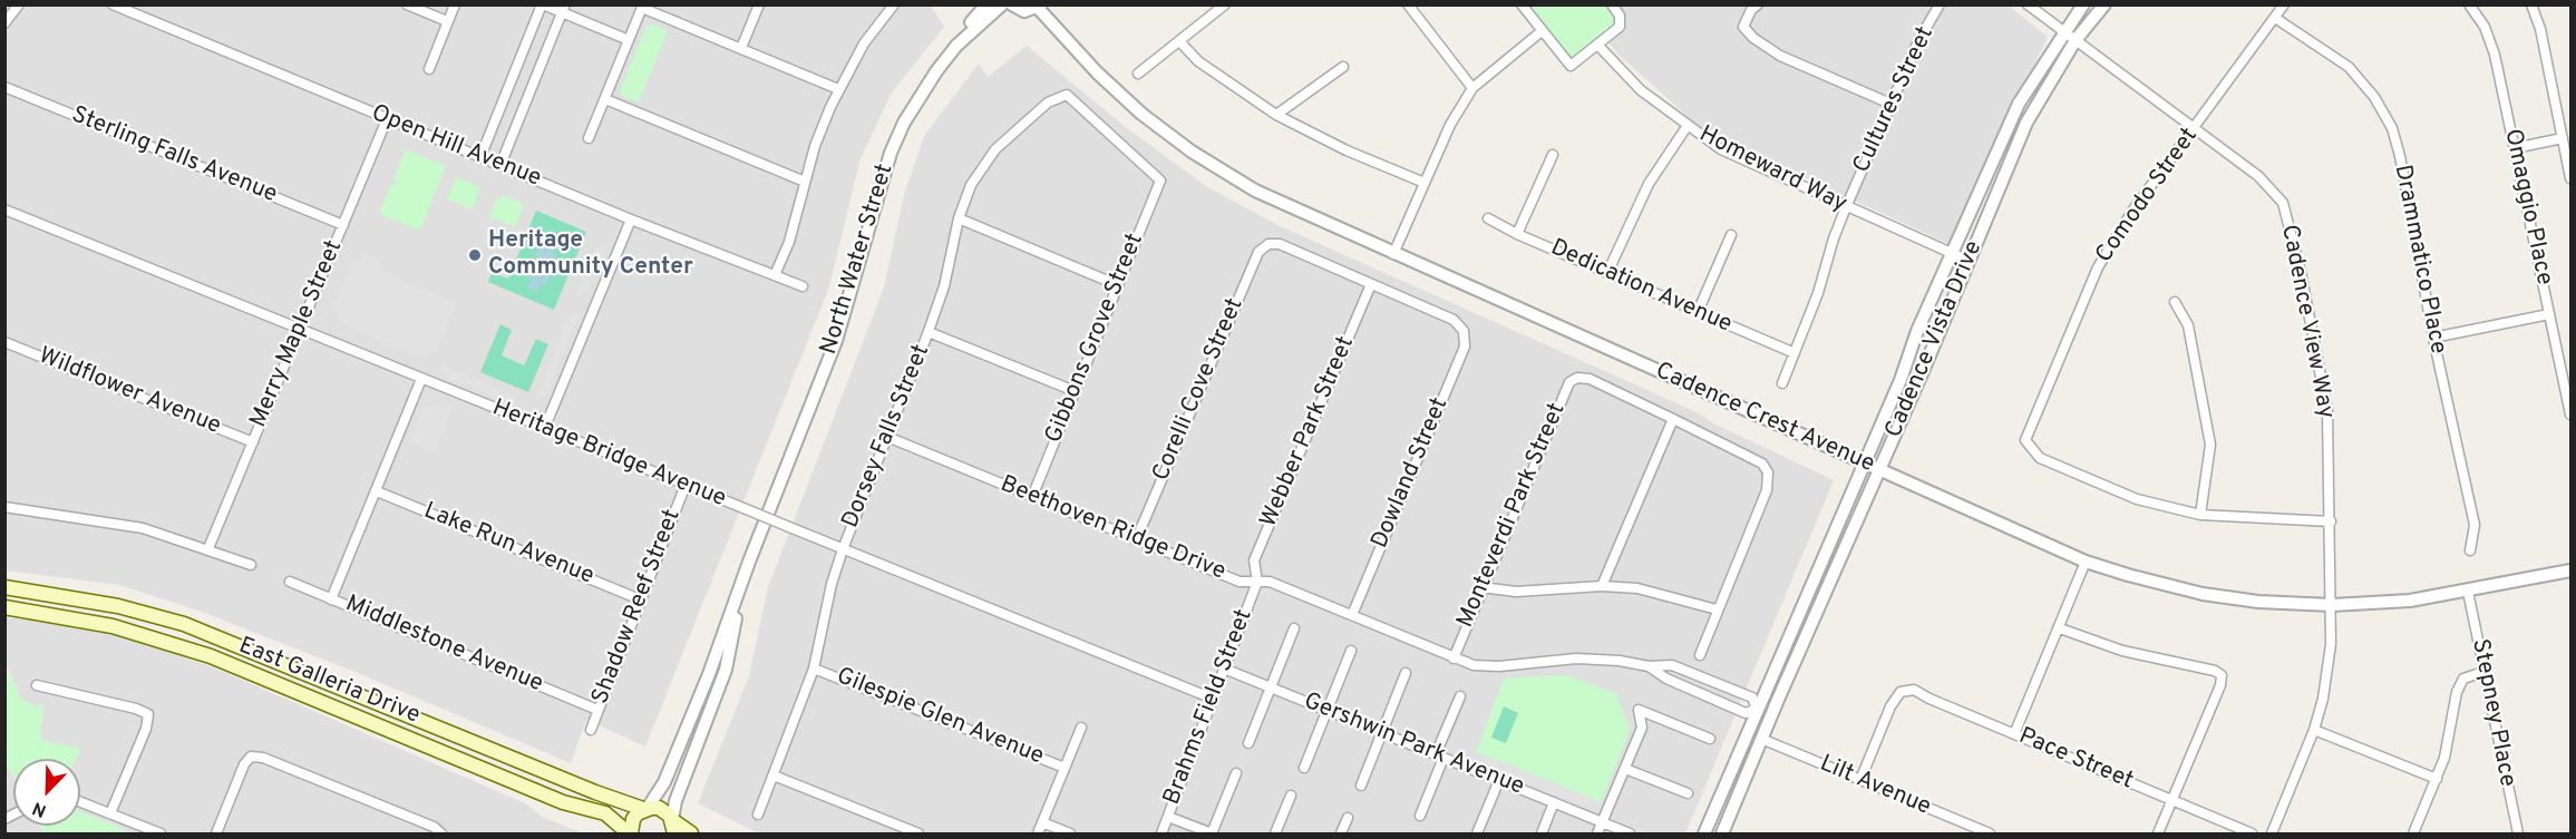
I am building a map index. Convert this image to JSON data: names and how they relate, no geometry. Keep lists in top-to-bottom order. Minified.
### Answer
{"streets":{"main road":["East Galleria Drive"],"street":["Cultures Street","Open Hill Avenue","Sterling Falls Avenue","Homeward Way","Comodo Street","Omaggio Place","North Water Street","Drammatico Place","Dedication Avenue","Cadence View Way","Merry Maple Street","Gibbons Grove Street","Cadence Vista Drive","Corelli Cove Street","Wildflower Avenue","Cadence Crest Avenue","Webber Park Street","Dorsey Falls Street","Heritage Bridge Avenue","Dowland Street","Monteverdi Park Street","Beethoven Ridge Drive","Lake Run Avenue","Shadow Reef Street","Middlestone Avenue","Brahms Field Street","Stepney Place","Gilespie Glen Avenue","Gershwin Park Avenue","Pace Street","Lilt Avenue"]},"crossings":[["Cultures Street","Homeward Way"],["Cultures Street","Dedication Avenue"],["Open Hill Avenue","Merry Maple Street"],["Sterling Falls Avenue","Merry Maple Street"],["Homeward Way","Cadence Vista Drive"],["Comodo Street","Drammatico Place"],["Comodo Street","Cadence View Way"],["North Water Street","East Galleria Drive"],["Cadence View Way","Cadence Vista Drive"],["Cadence View Way","Cadence Crest Avenue"],["Merry Maple Street","Wildflower Avenue"],["Merry Maple Street","Heritage Bridge Avenue"],["Gibbons Grove Street","Dorsey Falls Street"],["Gibbons Grove Street","Beethoven Ridge Drive"],["Cadence Vista Drive","Cadence Crest Avenue"],["Cadence Vista Drive","Beethoven Ridge Drive"],["Cadence Vista Drive","Lilt Avenue"],["Corelli Cove Street","Webber Park Street"],["Corelli Cove Street","Dowland Street"],["Corelli Cove Street","Beethoven Ridge Drive"],["Cadence Crest Avenue","Stepney Place"],["Webber Park Street","Dowland Street"],["Webber Park Street","Beethoven Ridge Drive"],["Webber Park Street","Brahms Field Street"],["Dorsey Falls Street","Heritage Bridge Avenue"],["Dorsey Falls Street","Beethoven Ridge Drive"],["Dorsey Falls Street","Gilespie Glen Avenue"],["Heritage Bridge Avenue","Shadow Reef Street"],["Heritage Bridge Avenue","Brahms Field Street"],["Dowland Street","Beethoven Ridge Drive"],["Monteverdi Park Street","Beethoven Ridge Drive"],["Beethoven Ridge Drive","Brahms Field Street"],["Lake Run Avenue","Shadow Reef Street"],["Shadow Reef Street","Middlestone Avenue"],["Brahms Field Street","Gershwin Park Avenue"],["Pace Street","Lilt Avenue"]],"places":["Heritage Community Center"],"north":"bottom left"}
